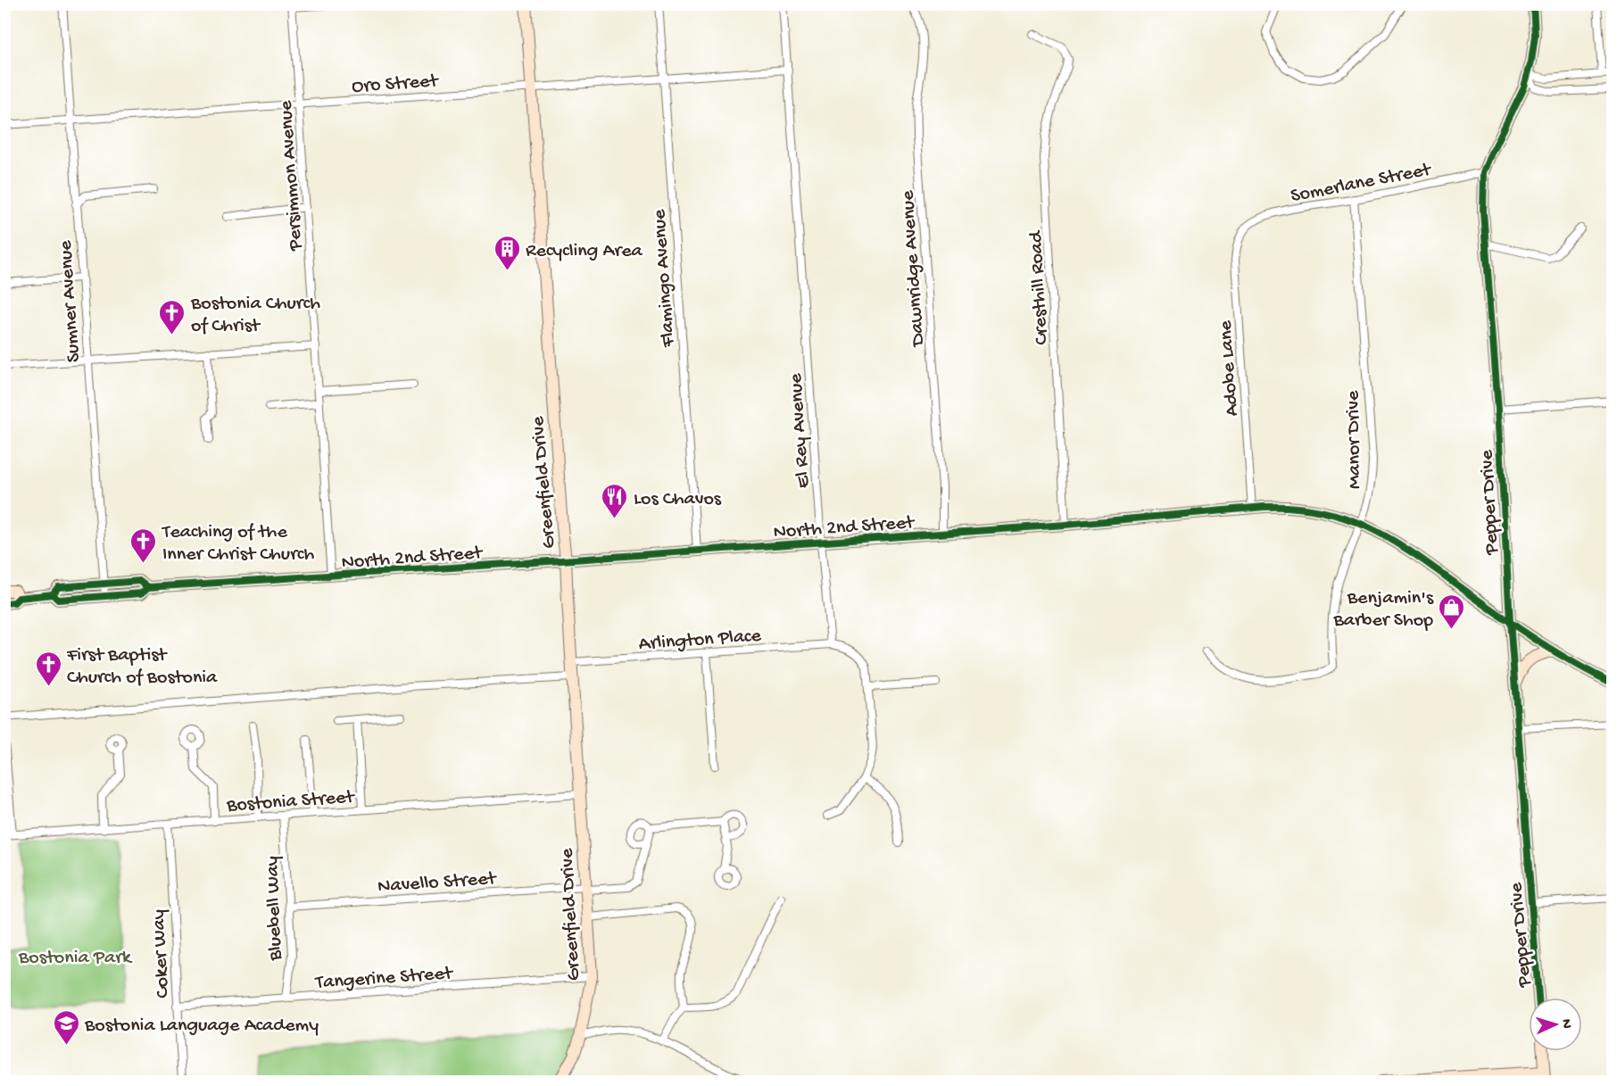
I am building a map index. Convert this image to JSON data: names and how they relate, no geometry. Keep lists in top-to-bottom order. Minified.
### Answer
{"streets":{"main road":["Greenfield Drive","Pepper Drive","North 2nd Street"],"street":["Oro Street","Persimmon Avenue","Somerlane Street","Dawnridge Avenue","Flamingo Avenue","Cresthill Road","Sumner Avenue","Adobe Lane","El Rey Avenue","Manor Drive","Arlington Place","Bostonia Street","Navello Street","Bluebell Way","Coker Way","Tangerine Street"]},"crossings":[["Oro Street","Persimmon Avenue"],["Oro Street","Flamingo Avenue"],["Oro Street","Sumner Avenue"],["Oro Street","El Rey Avenue"],["Oro Street","Greenfield Drive"],["Somerlane Street","Adobe Lane"],["Somerlane Street","Manor Drive"],["Somerlane Street","Pepper Drive"],["Dawnridge Avenue","North 2nd Street"],["Flamingo Avenue","North 2nd Street"],["Cresthill Road","North 2nd Street"],["Sumner Avenue","North 2nd Street"],["Adobe Lane","North 2nd Street"],["El Rey Avenue","North 2nd Street"],["El Rey Avenue","Arlington Place"],["Manor Drive","North 2nd Street"],["Greenfield Drive","North 2nd Street"],["Greenfield Drive","Arlington Place"],["Greenfield Drive","Bostonia Street"],["Greenfield Drive","Navello Street"],["Greenfield Drive","Tangerine Street"],["Pepper Drive","North 2nd Street"],["Bostonia Street","Bluebell Way"],["Bostonia Street","Coker Way"],["Navello Street","Bluebell Way"],["Bluebell Way","Tangerine Street"],["Coker Way","Tangerine Street"]],"parks":["Bostonia Park"],"places":{"building":["Recycling Area"],"church":["Bostonia Church of Christ","Teaching of the Inner Christ Church","First Baptist Church of Bostonia"],"restaurant":["Los Chavos"],"shop":["Benjamin's Barber Shop"],"school or university":["Bostonia Language Academy"]},"north":"right"}
